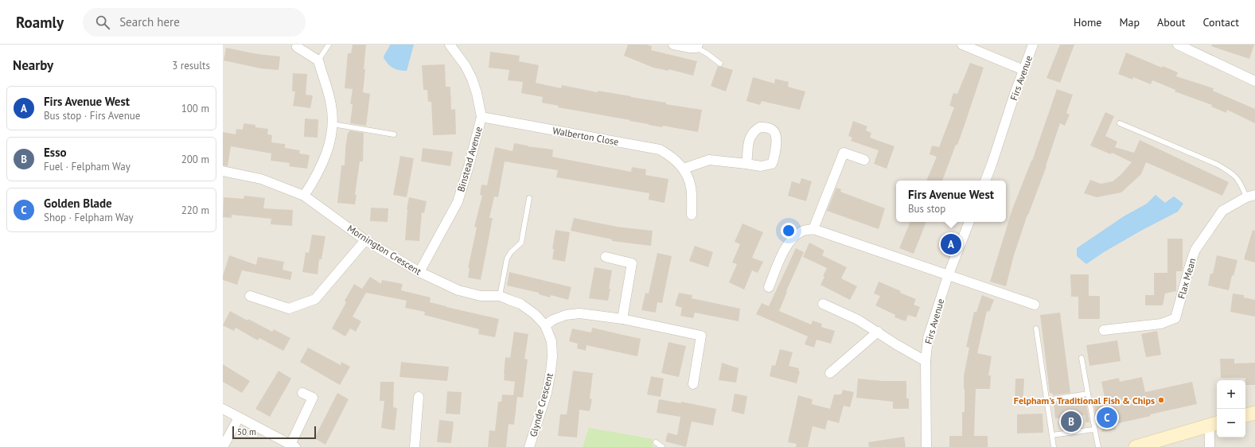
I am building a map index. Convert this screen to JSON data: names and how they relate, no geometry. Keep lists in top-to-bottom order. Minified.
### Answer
{"streets":{"street":["Firs Avenue","Walberton Close","Binstead Avenue","Mornington Crescent","Flax Mean","Glynde Crescent"]},"crossings":[["Walberton Close","Binstead Avenue"],["Binstead Avenue","Mornington Crescent"],["Mornington Crescent","Glynde Crescent"]],"places":["Felpham's Traditional Fish & Chips"],"scale_bar":"50 m","page":{"header":"Roamly","search":"Search here","nav":["Home","Map","About","Contact"],"heading":["Nearby","3 results"],"list":[{"mark":"A","name":"Firs Avenue West","note":"Bus stop · Firs Avenue","value":"100 m"},{"mark":"B","name":"Esso","note":"Fuel · Felpham Way","value":"200 m"},{"mark":"C","name":"Golden Blade","note":"Shop · Felpham Way","value":"220 m"}],"popup":["Firs Avenue West","Bus stop"],"pins":["A","C","B"],"map_buttons":["+","−"],"scale":"50 m"}}
